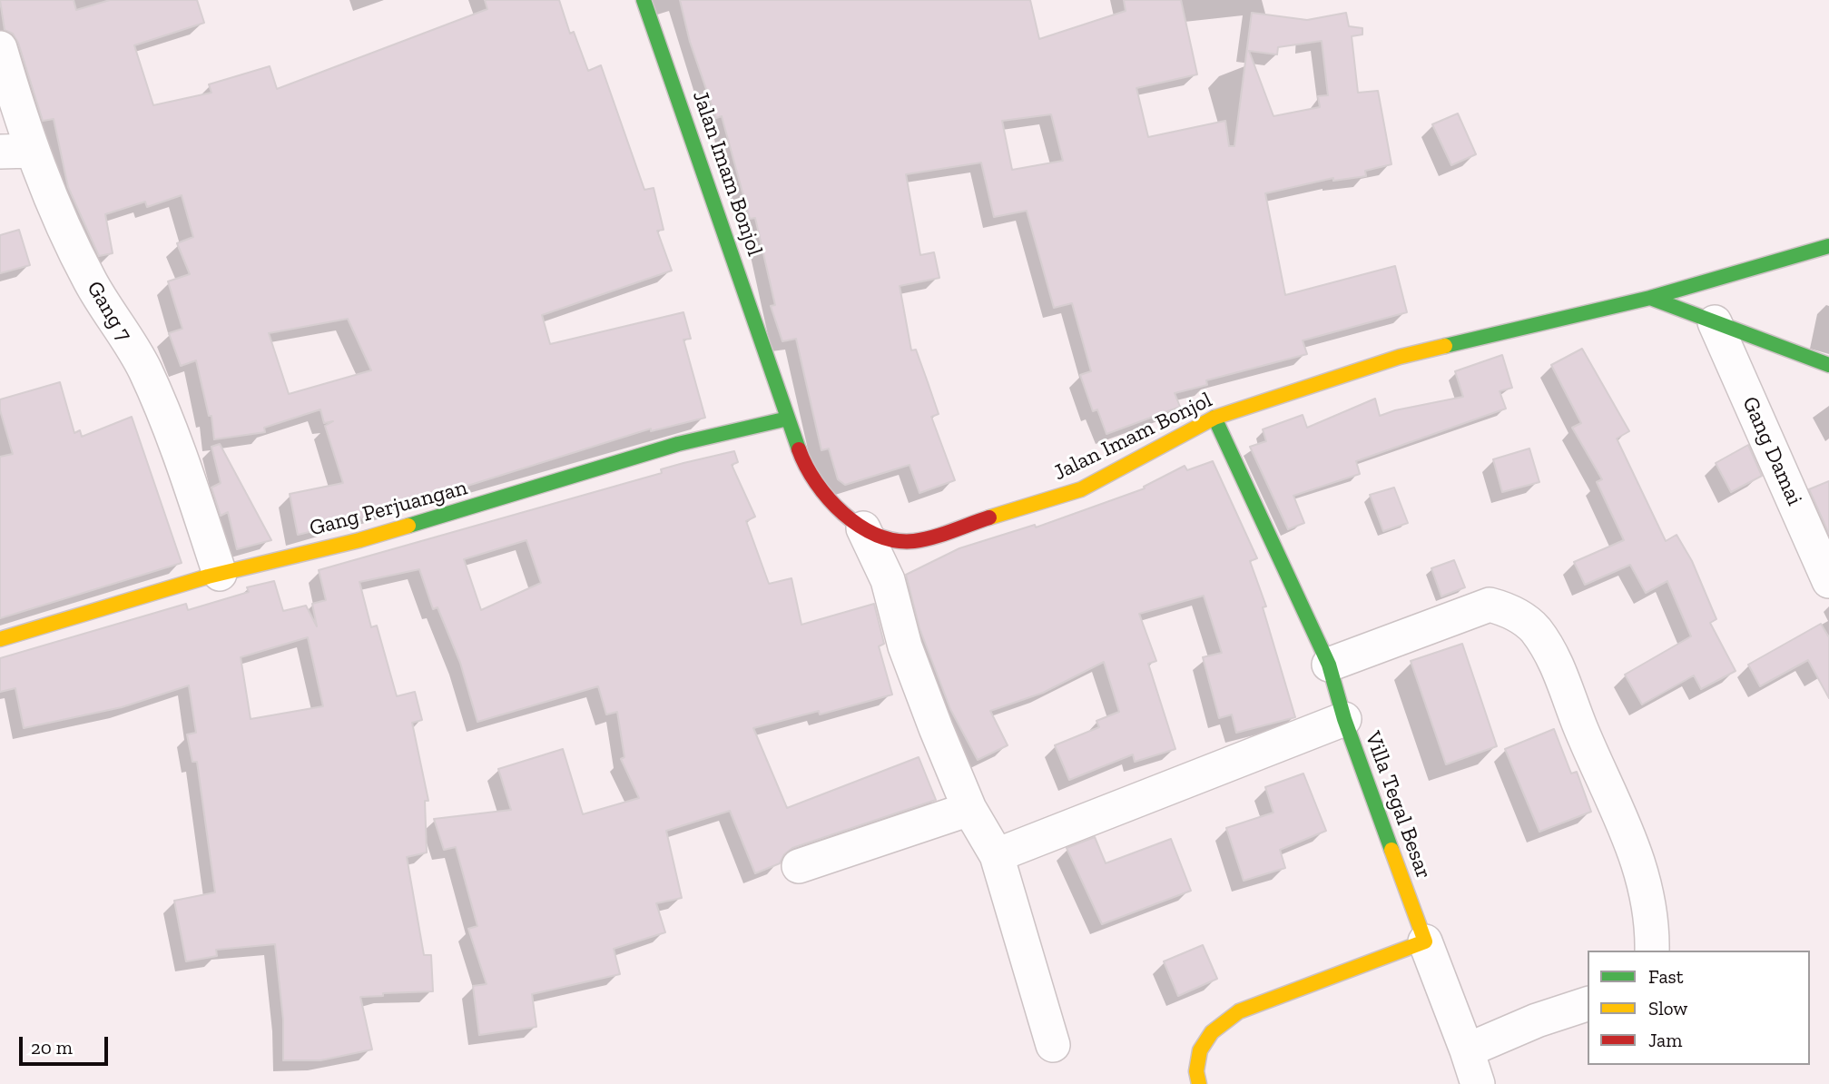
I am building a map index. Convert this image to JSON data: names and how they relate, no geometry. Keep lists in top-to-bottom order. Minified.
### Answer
{"streets":{"street":["Jalan Imam Bonjol","Gang 7","Gang Damai","Gang Perjuangan","Villa Tegal Besar"]},"crossings":[["Jalan Imam Bonjol","Gang Perjuangan"],["Jalan Imam Bonjol","Villa Tegal Besar"],["Gang 7","Gang Perjuangan"]],"legend":["Fast","Slow","Jam"],"scale_bar":"20 m"}
